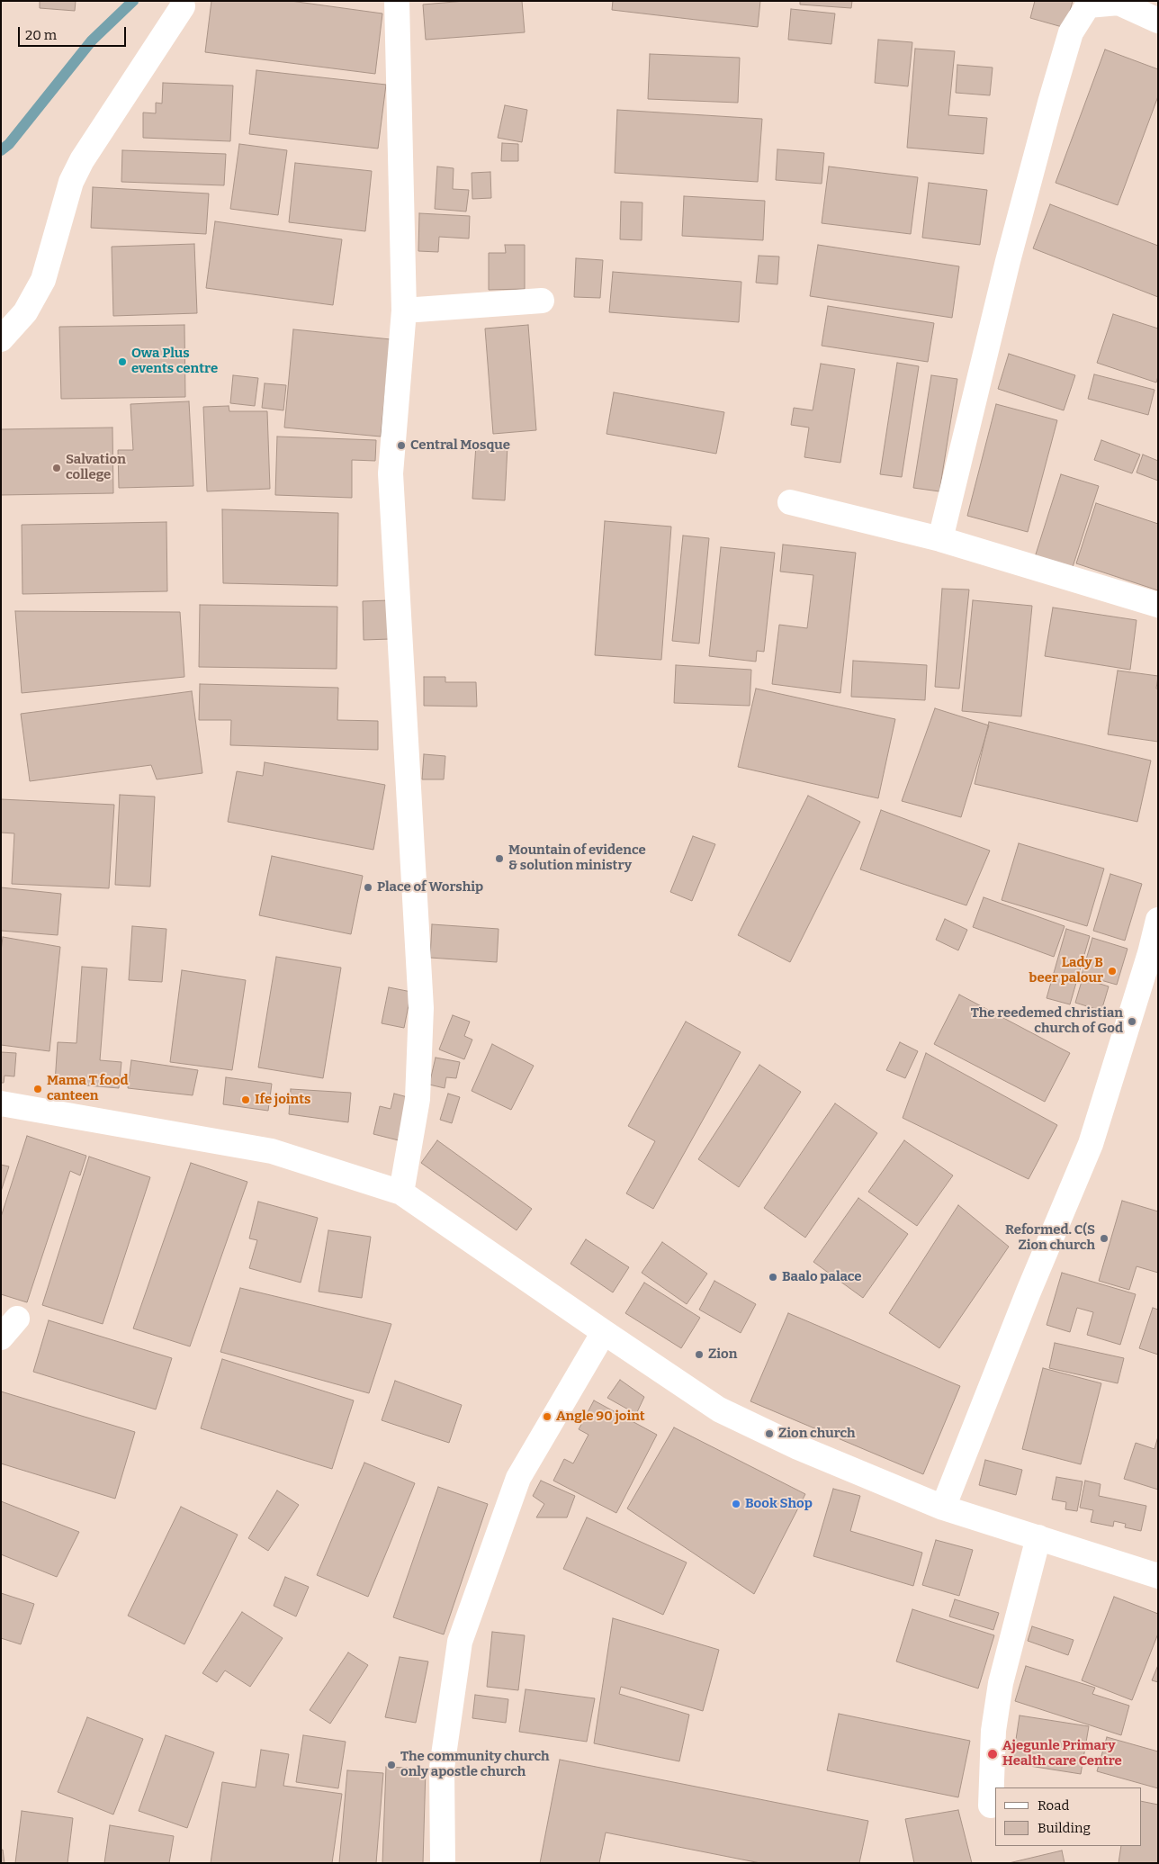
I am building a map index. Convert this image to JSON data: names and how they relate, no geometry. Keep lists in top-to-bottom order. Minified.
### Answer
{"places":["Owa Plus events centre","Central Mosque","Salvation college","Mountain of evidence & solution ministry","Place of Worship","Lady B beer palour","The reedemed christian church of God","Mama T food canteen","Ife joints","Reformed. C(S Zion church","Baalo palace","Zion","Angle 90 joint","Zion church","Book Shop","Ajegunle Primary Health care Centre","The community church only apostle church"],"legend":["Road","Building"],"scale_bar":"20 m"}
